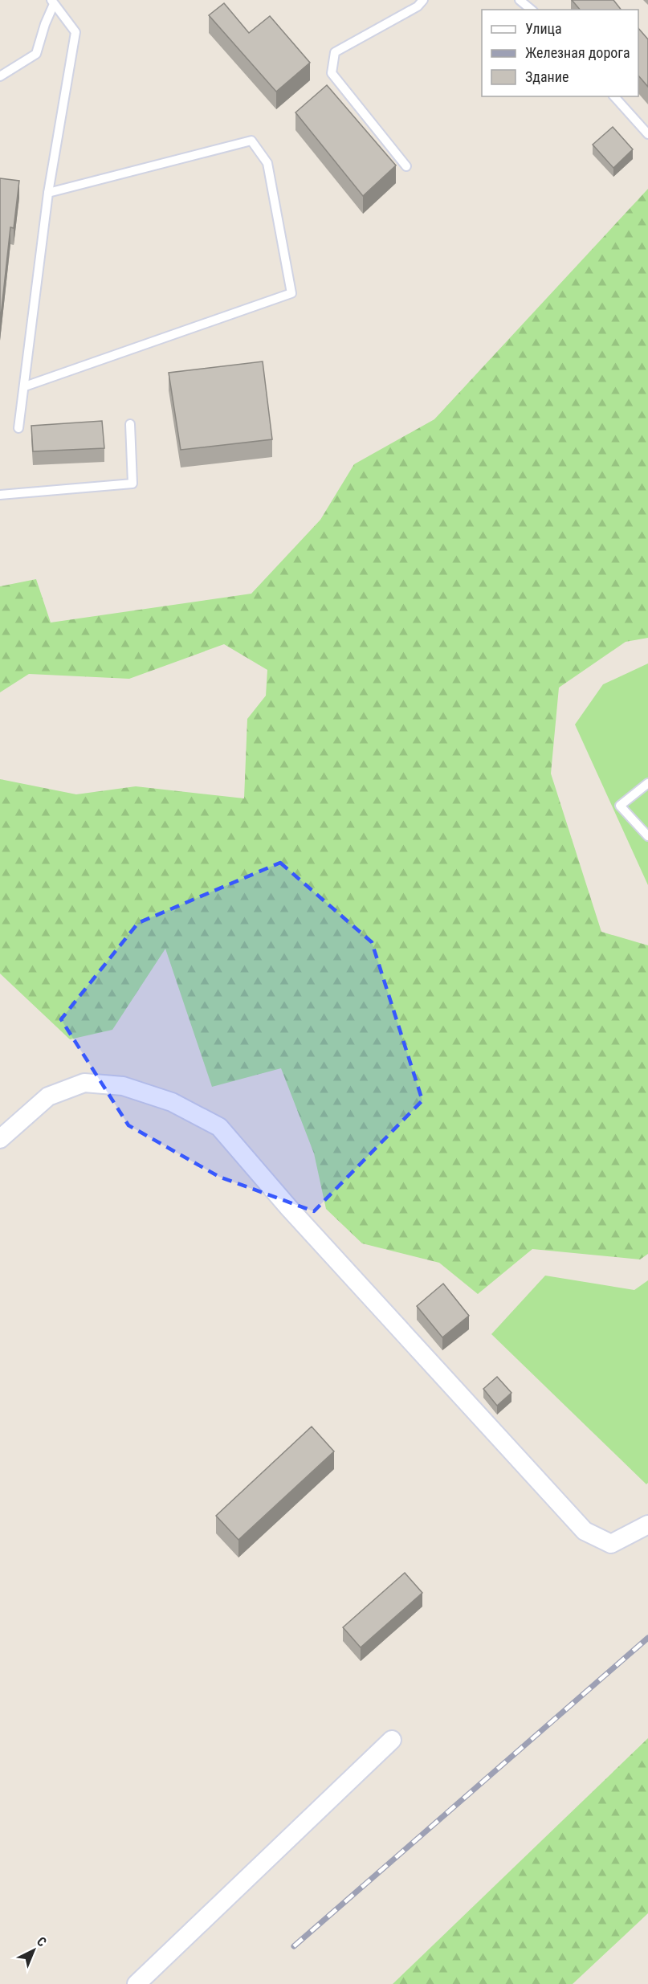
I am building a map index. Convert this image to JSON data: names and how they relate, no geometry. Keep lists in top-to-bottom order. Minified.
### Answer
{"legend":["Улица","Железная дорога","Здание"],"north":"top right"}
